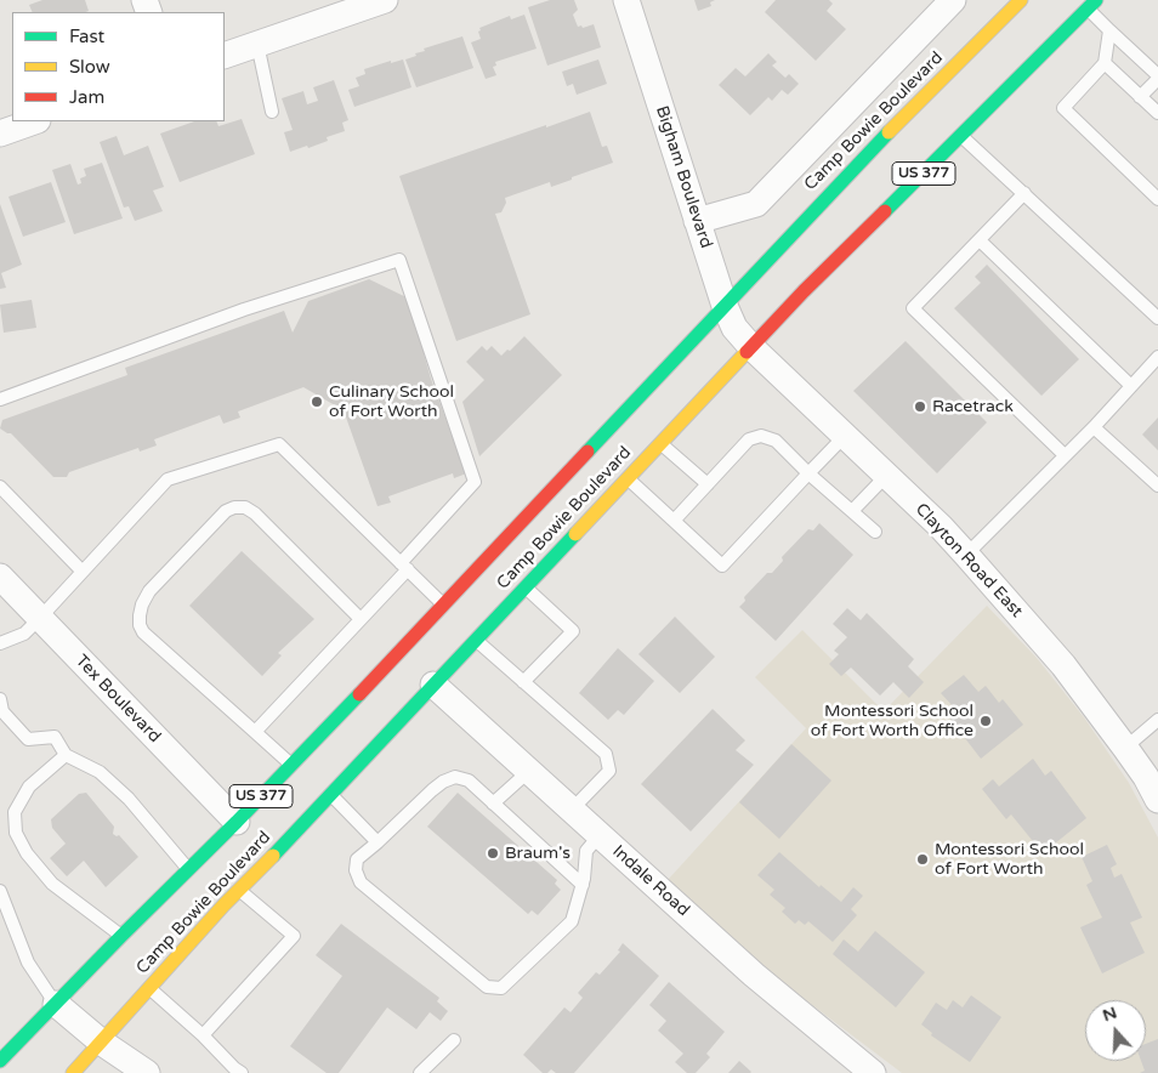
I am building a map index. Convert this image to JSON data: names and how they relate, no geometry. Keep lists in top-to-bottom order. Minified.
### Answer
{"streets":{"main road":["Camp Bowie Boulevard","US 377"],"street":["Bigham Boulevard","Clayton Road East","Tex Boulevard","Indale Road"]},"crossings":[["Camp Bowie Boulevard","Bigham Boulevard"],["Camp Bowie Boulevard","Clayton Road East"],["Camp Bowie Boulevard","Tex Boulevard"],["Camp Bowie Boulevard","Indale Road"],["Bigham Boulevard","Clayton Road East"]],"places":["Culinary School of Fort Worth","Racetrack","Montessori School of Fort Worth Office","Braum's","Montessori School of Fort Worth"],"legend":["Fast","Slow","Jam"],"north":"top"}
